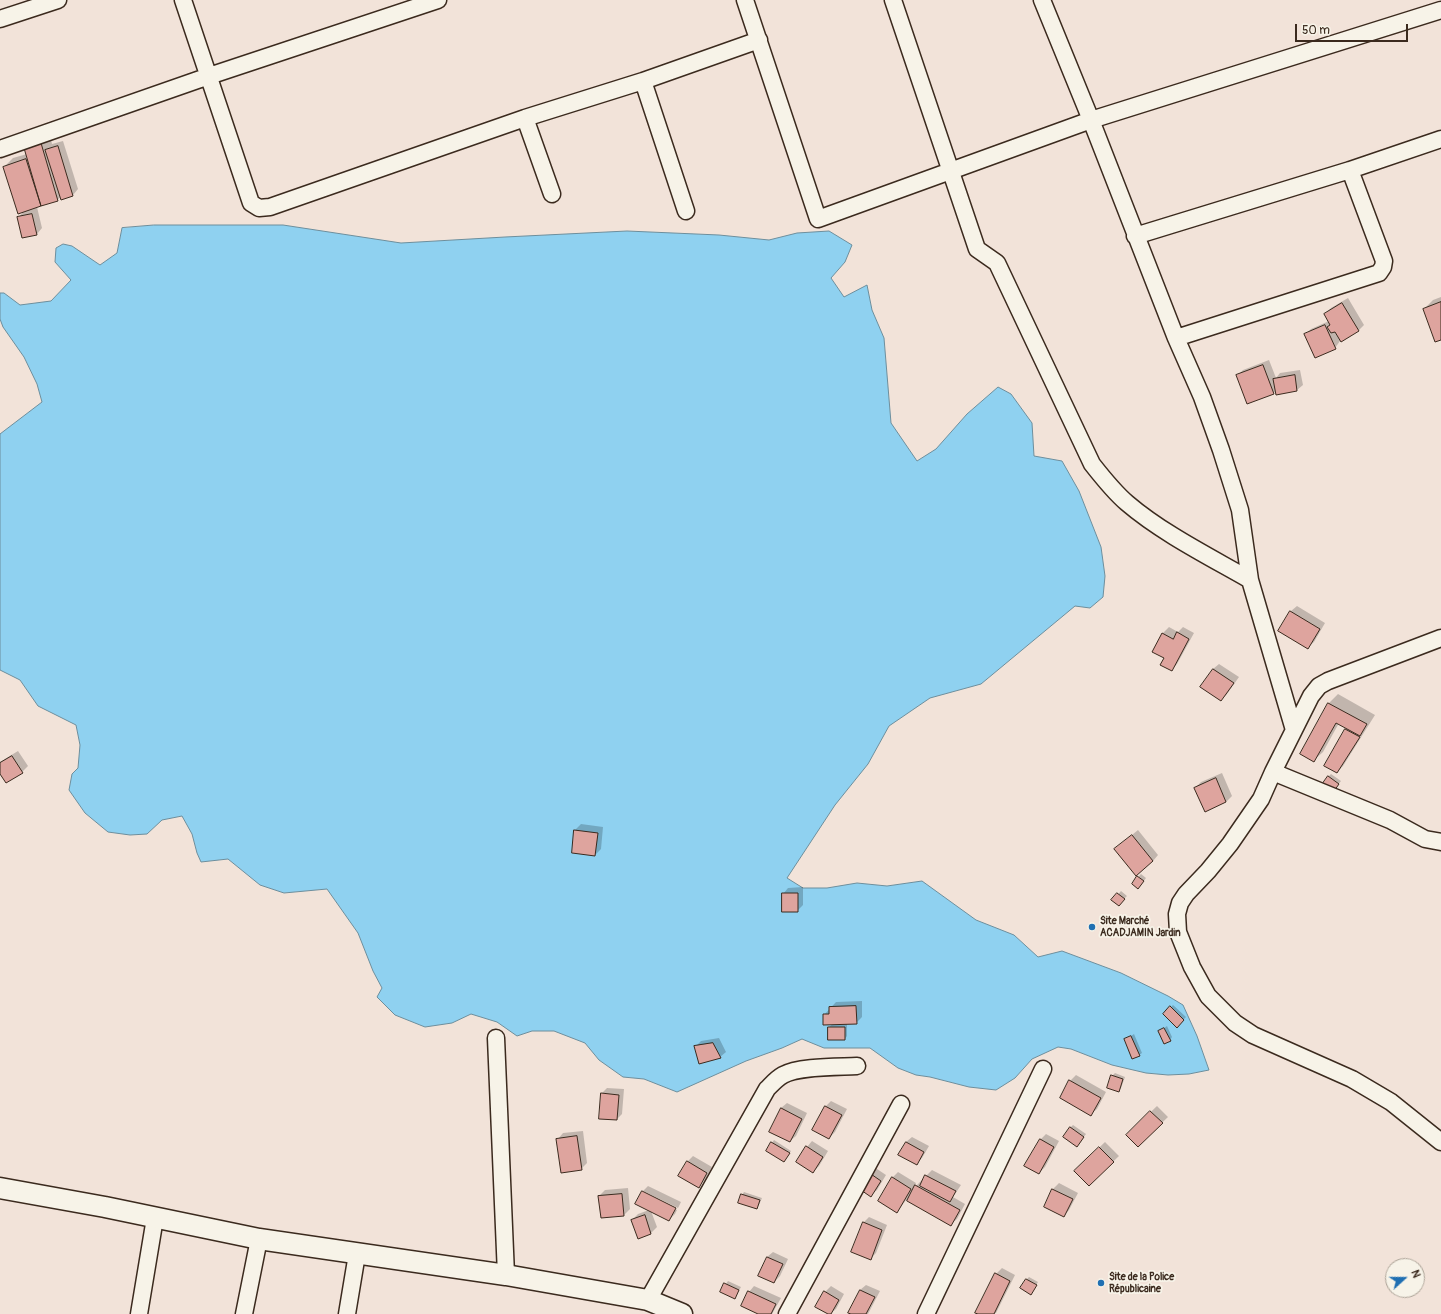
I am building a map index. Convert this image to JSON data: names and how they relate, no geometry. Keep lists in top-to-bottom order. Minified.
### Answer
{"places":["Site Marché ACADJAMIN Jardin","Site de la Police Républicaine"],"scale_bar":"50 m","north":"right"}
